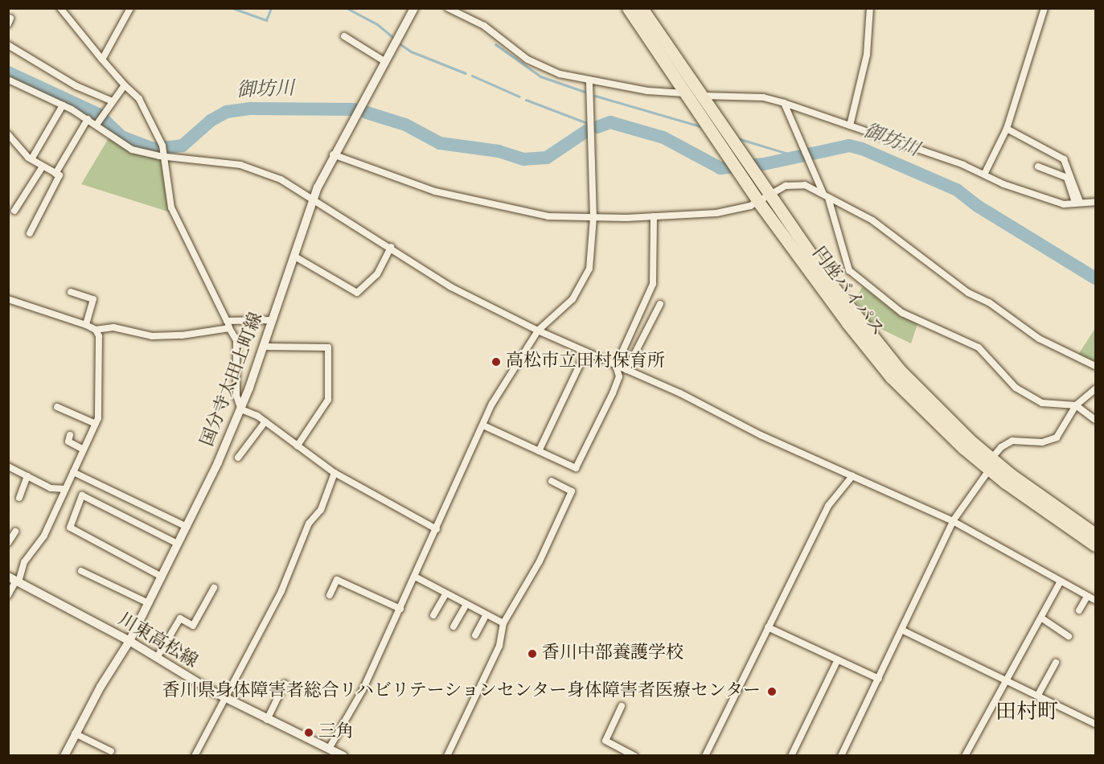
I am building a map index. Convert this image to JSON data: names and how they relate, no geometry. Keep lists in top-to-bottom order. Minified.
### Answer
{"streets":{"highway":["円座バイパス"],"main road":["国分寺太田上町線","川東高松線"]},"crossings":[["国分寺太田上町線","川東高松線"]],"districts":["田村町"],"water":["御坊川"],"places":["高松市立田村保育所","香川中部養護学校","香川県身体障害者総合リハビリテーションセンター身体障害者医療センター","三角"]}
